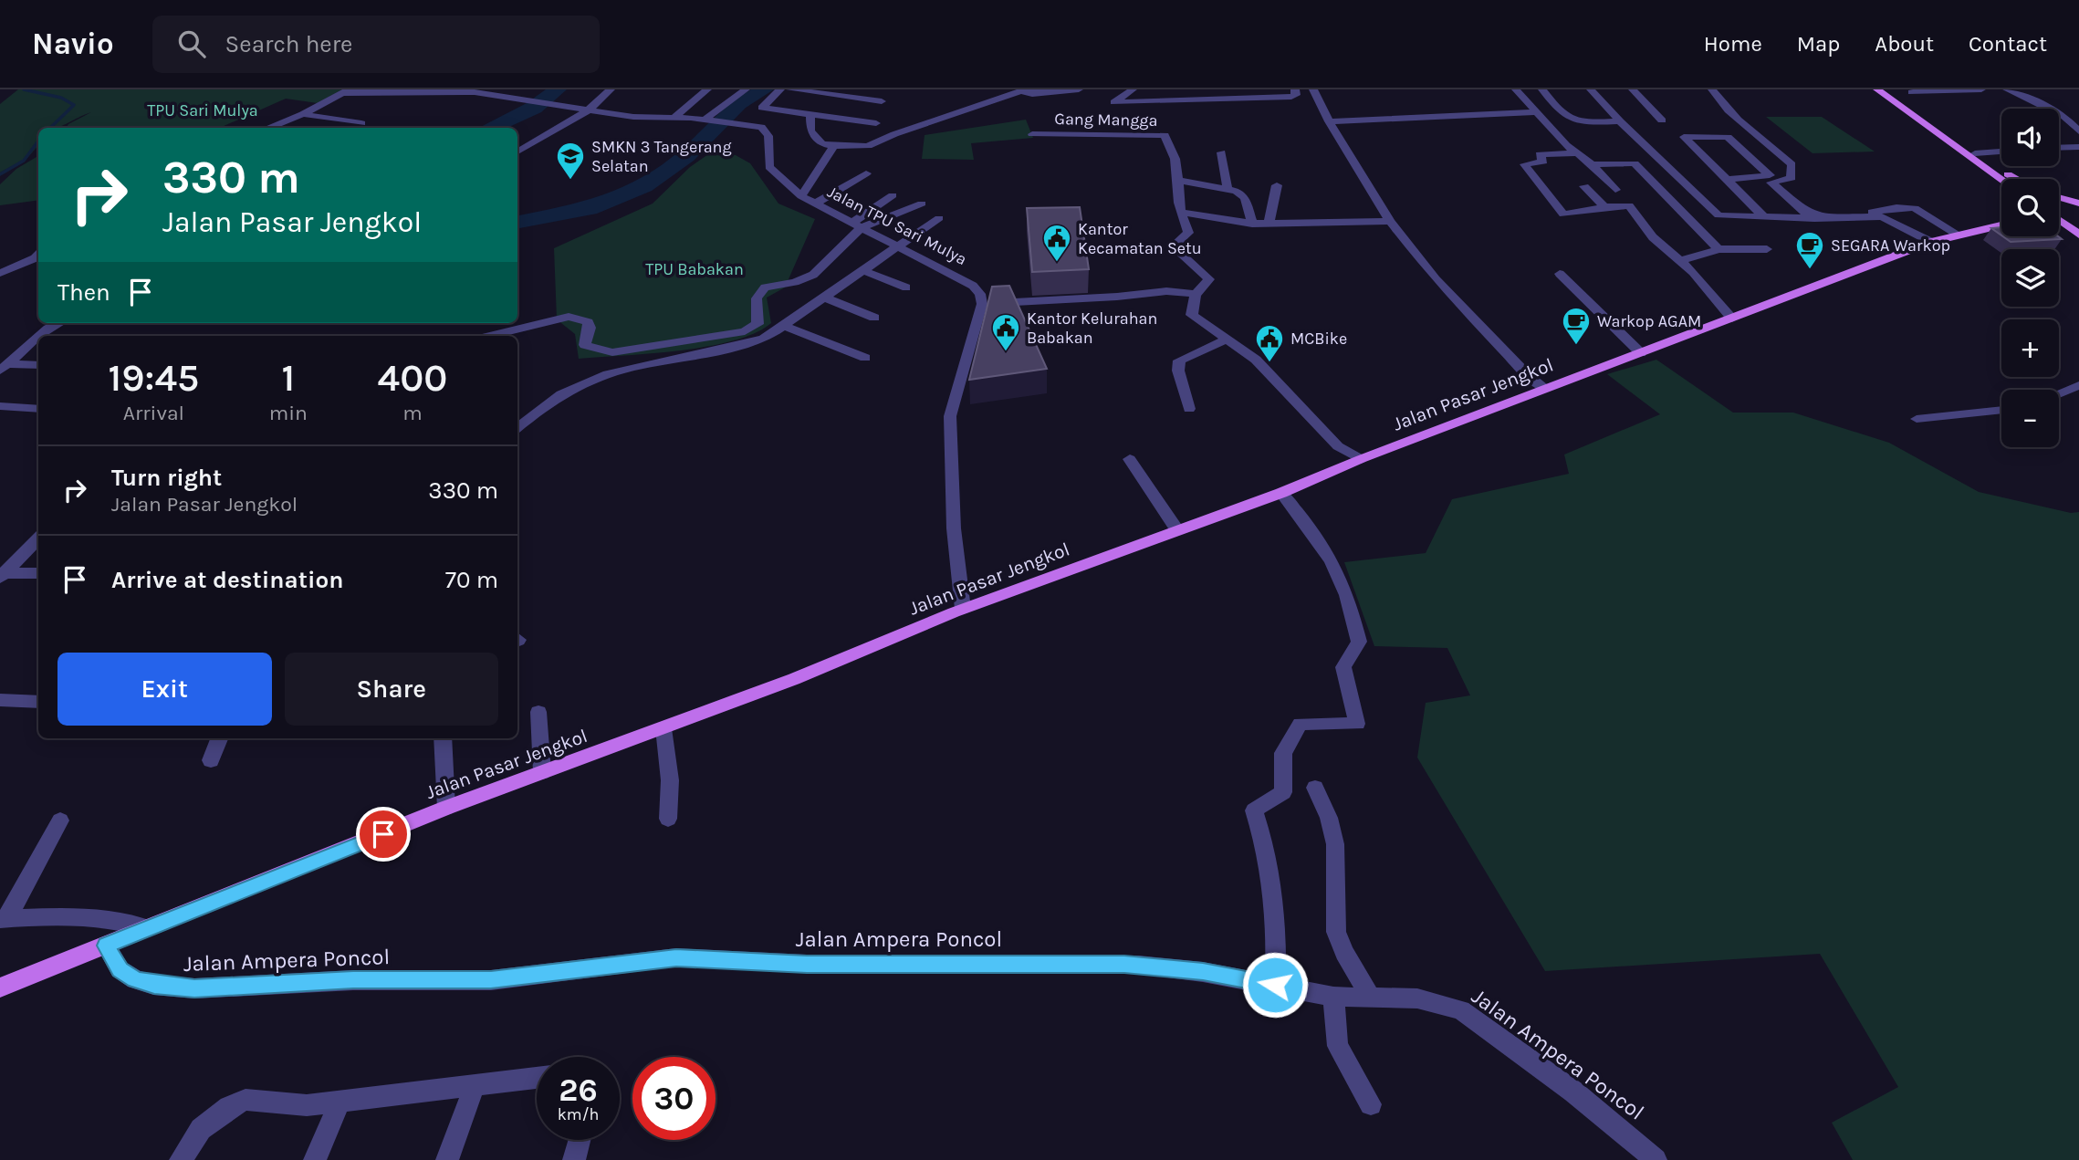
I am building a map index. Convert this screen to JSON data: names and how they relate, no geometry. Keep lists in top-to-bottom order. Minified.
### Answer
{"streets":{"main road":["Jalan Pasar Jengkol"],"street":["Gang Mangga","Jalan TPU Sari Mulya","Jalan Ampera Poncol"]},"crossings":[["Gang Mangga","Jalan Pasar Jengkol"],["Jalan Pasar Jengkol","Jalan Ampera Poncol"]],"parks":["TPU Sari Mulya","TPU Babakan"],"places":{"school or university":["SMKN 3 Tangerang Selatan"],"public building":["Kantor Kecamatan Setu","Kantor Kelurahan Babakan","MCBike"],"cafe":["SEGARA Warkop","Warkop AGAM"]},"page":{"header":"Navio","search":"Search here","nav":["Home","Map","About","Contact"],"map_buttons":["+","−"],"turn":["330 m","Jalan Pasar Jengkol"],"then":"Then","eta":["19:45","Arrival","1","min","400","m"],"list":[{"name":"Turn right","note":"Jalan Pasar Jengkol","value":"330 m"},{"name":"Arrive at destination","value":"70 m"}],"buttons":["Exit","Share"],"speed":"26 km/h","limit":"30"}}
